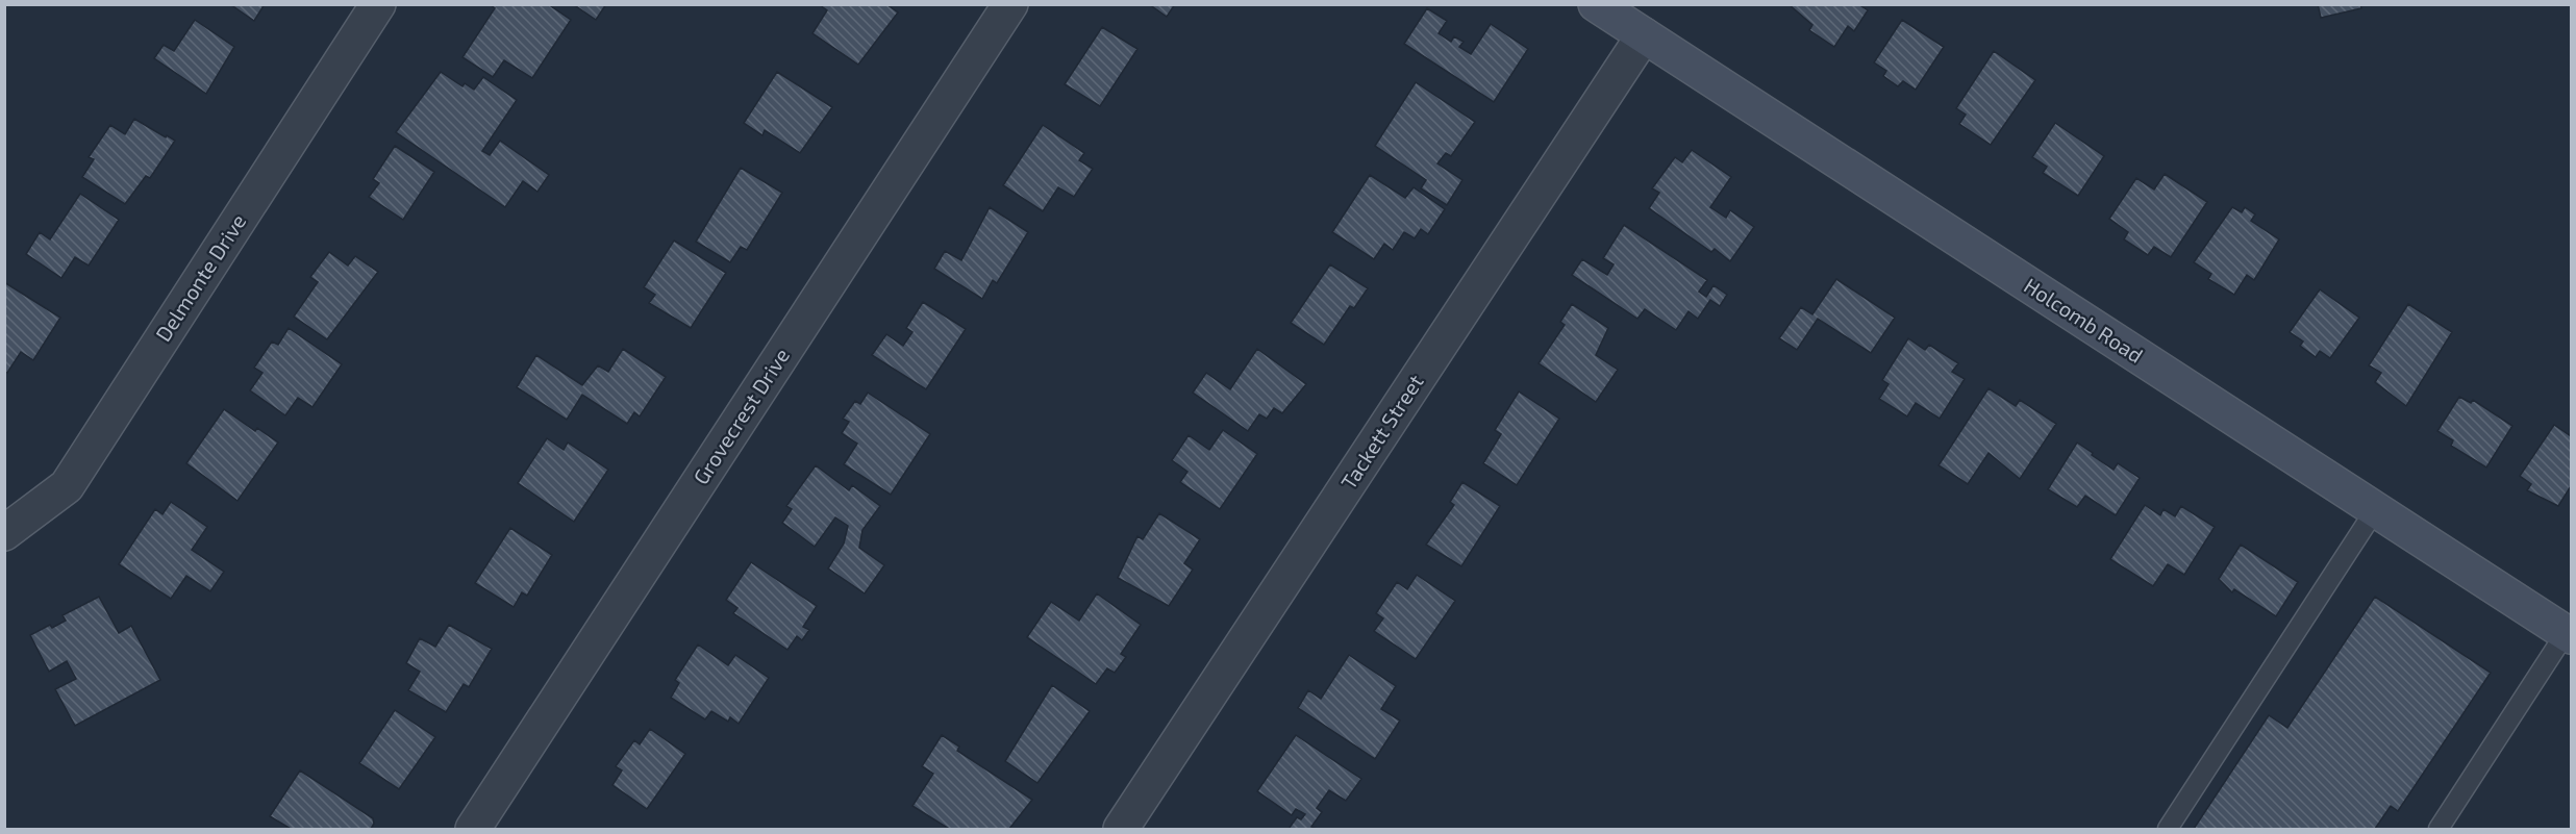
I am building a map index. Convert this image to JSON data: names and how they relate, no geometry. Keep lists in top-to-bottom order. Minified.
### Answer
{"streets":{"street":["Delmonte Drive","Holcomb Road","Grovecrest Drive","Tackett Street"]},"crossings":[["Holcomb Road","Tackett Street"]]}
